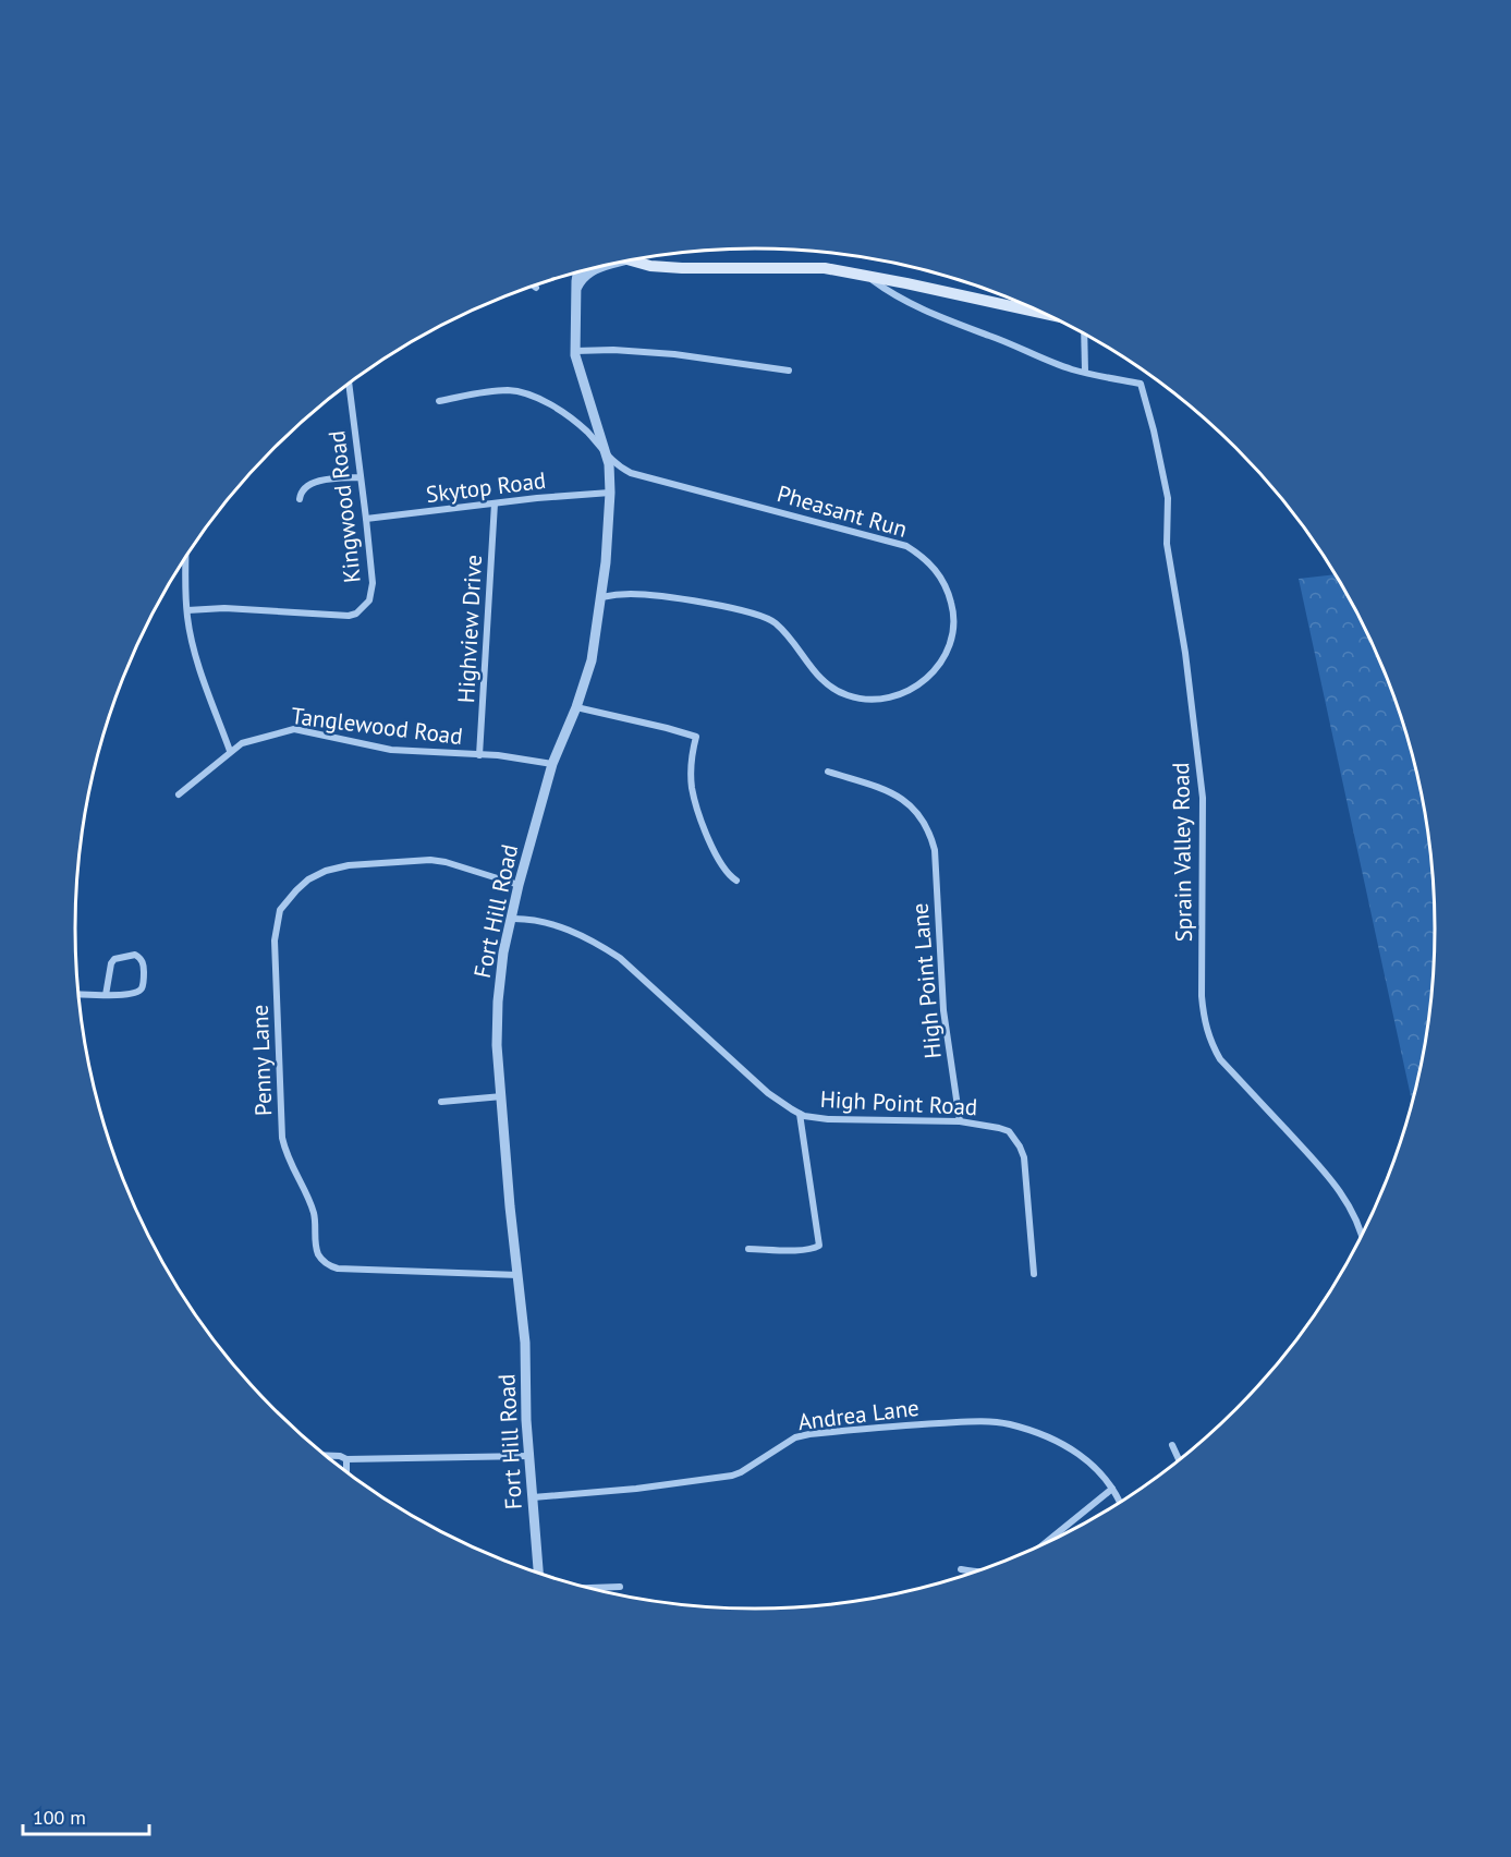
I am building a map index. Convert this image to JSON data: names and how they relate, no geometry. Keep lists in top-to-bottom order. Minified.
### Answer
{"streets":{"street":["Skytop Road","Kingwood Road","Pheasant Run","Highview Drive","Tanglewood Road","Sprain Valley Road","Fort Hill Road","High Point Lane","Penny Lane","High Point Road","Andrea Lane"]},"crossings":[["Skytop Road","Kingwood Road"],["Skytop Road","Highview Drive"],["Skytop Road","Fort Hill Road"],["Pheasant Run","Fort Hill Road"],["Highview Drive","Tanglewood Road"],["Tanglewood Road","Fort Hill Road"],["Fort Hill Road","Penny Lane"],["Fort Hill Road","High Point Road"],["Fort Hill Road","Andrea Lane"],["High Point Lane","High Point Road"]],"scale_bar":"100 m"}
